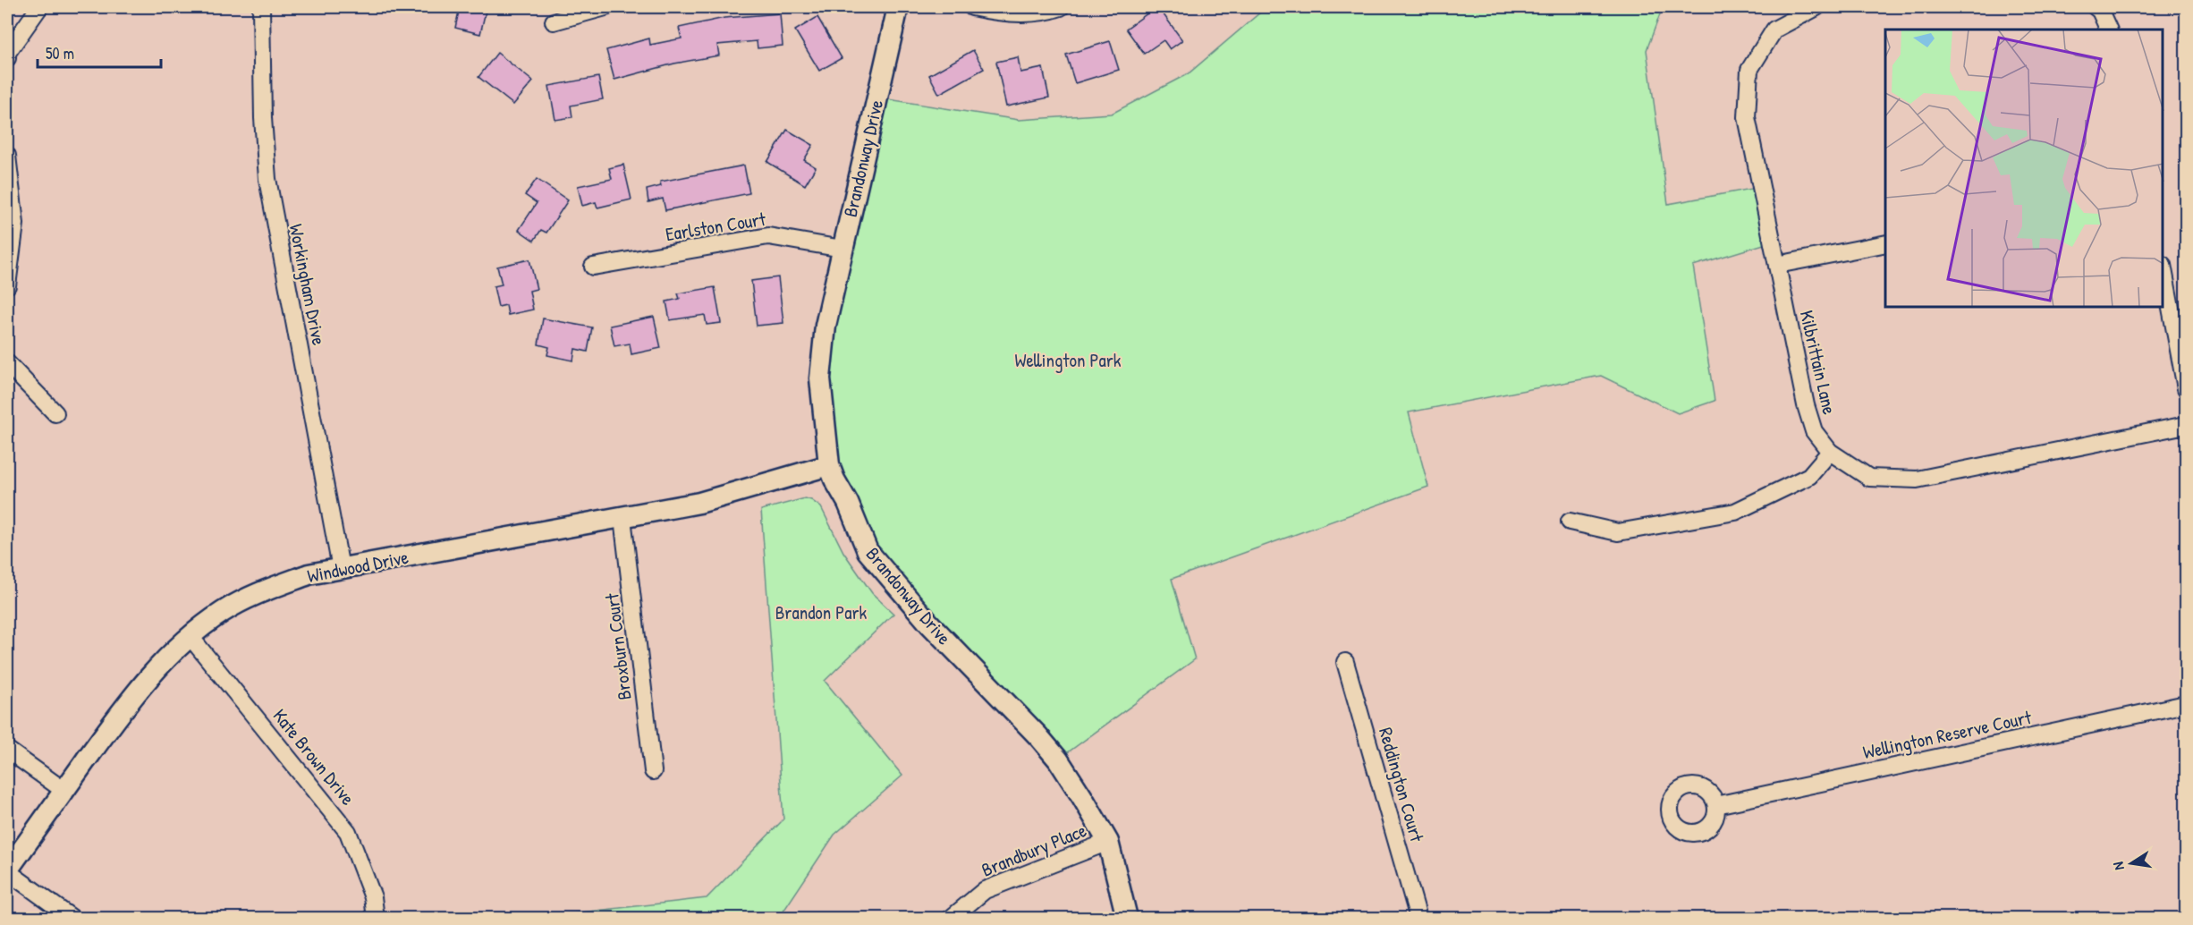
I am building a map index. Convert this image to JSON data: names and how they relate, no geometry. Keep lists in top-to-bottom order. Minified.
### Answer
{"streets":{"street":["Brandonway Drive","Earlston Court","Workingham Drive","Kilbrittain Lane","Windwood Drive","Broxburn Court","Wellington Reserve Court","Kate Brown Drive","Reddington Court","Brandbury Place"]},"crossings":[["Brandonway Drive","Earlston Court"],["Brandonway Drive","Windwood Drive"],["Brandonway Drive","Brandbury Place"],["Workingham Drive","Windwood Drive"],["Windwood Drive","Broxburn Court"],["Windwood Drive","Kate Brown Drive"]],"parks":["Wellington Park","Brandon Park"],"scale_bar":"50 m","north":"left"}
